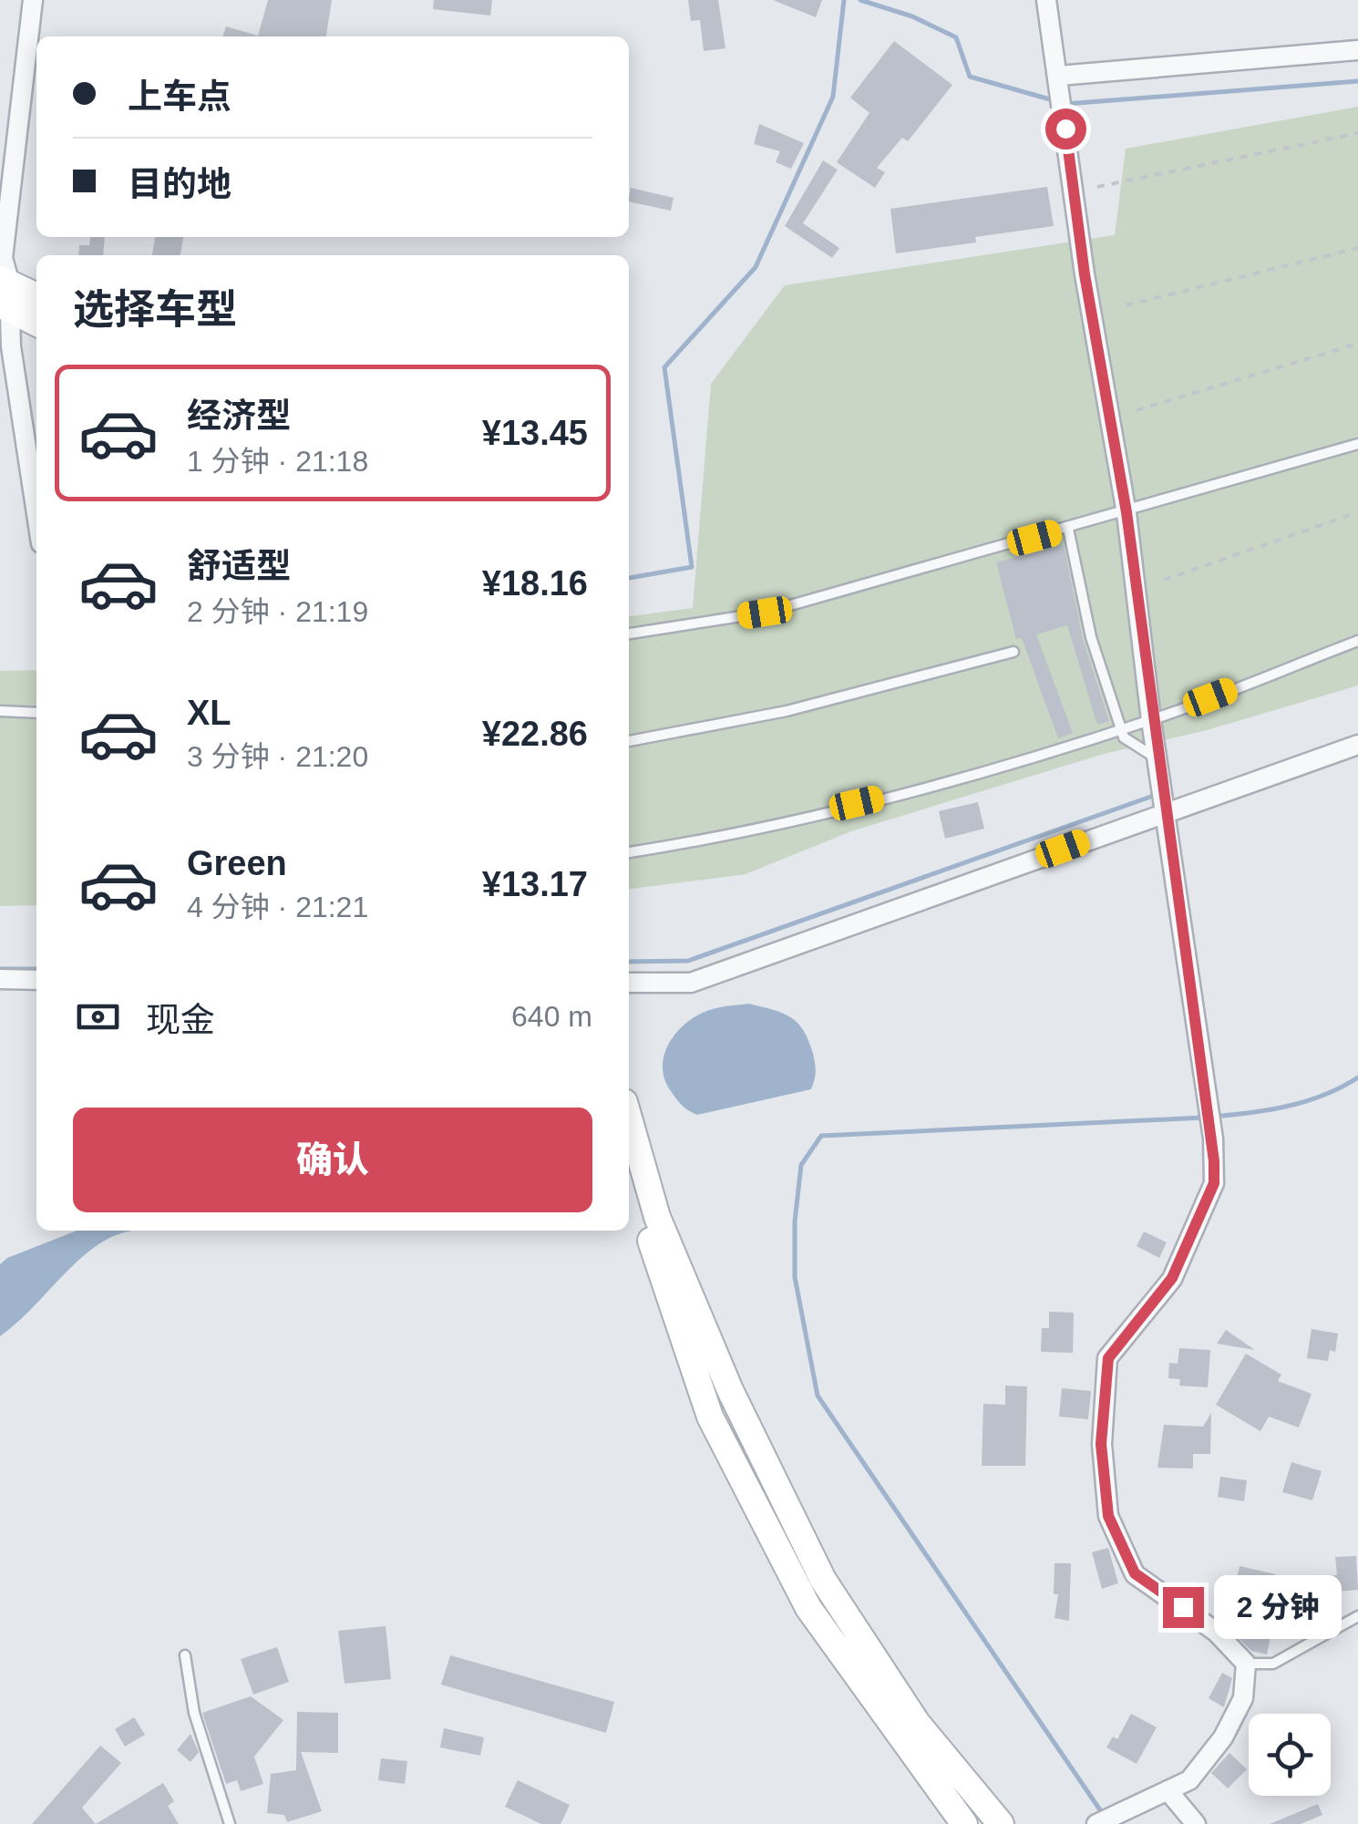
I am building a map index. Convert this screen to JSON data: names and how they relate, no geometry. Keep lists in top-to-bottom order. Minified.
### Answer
{"page":{"banner":["上车点","目的地"],"heading":"选择车型","list":[{"name":"经济型","note":"1 分钟 · 21:18","value":"¥13.45"},{"name":"舒适型","note":"2 分钟 · 21:19","value":"¥18.16"},{"name":"XL","note":"3 分钟 · 21:20","value":"¥22.86"},{"name":"Green","note":"4 分钟 · 21:21","value":"¥13.17"}],"pay":["现金","640 m"],"buttons":"确认","bubble":"2 分钟"}}
